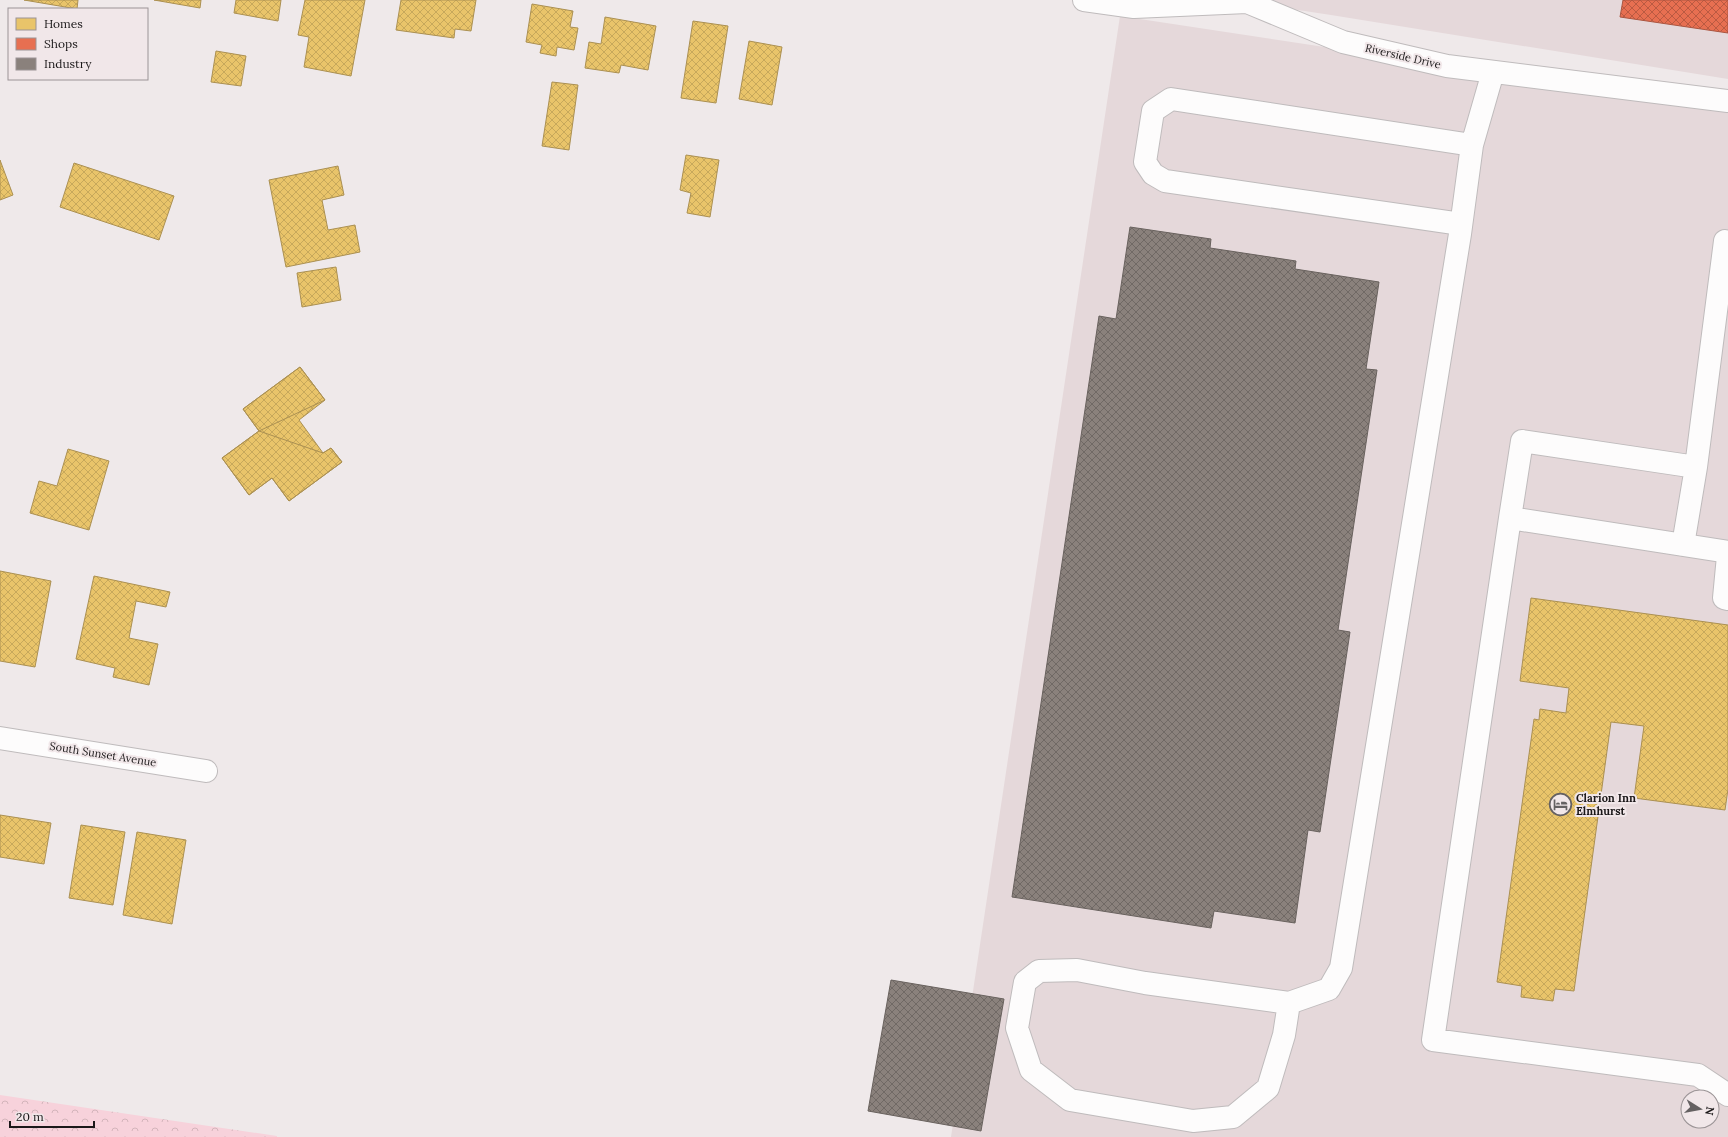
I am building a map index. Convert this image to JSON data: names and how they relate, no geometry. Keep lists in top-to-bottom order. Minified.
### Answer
{"streets":{"street":["Riverside Drive","South Sunset Avenue"]},"places":{"hotel":["Clarion Inn Elmhurst"]},"legend":["Homes","Shops","Industry"],"scale_bar":"20 m","north":"right"}
